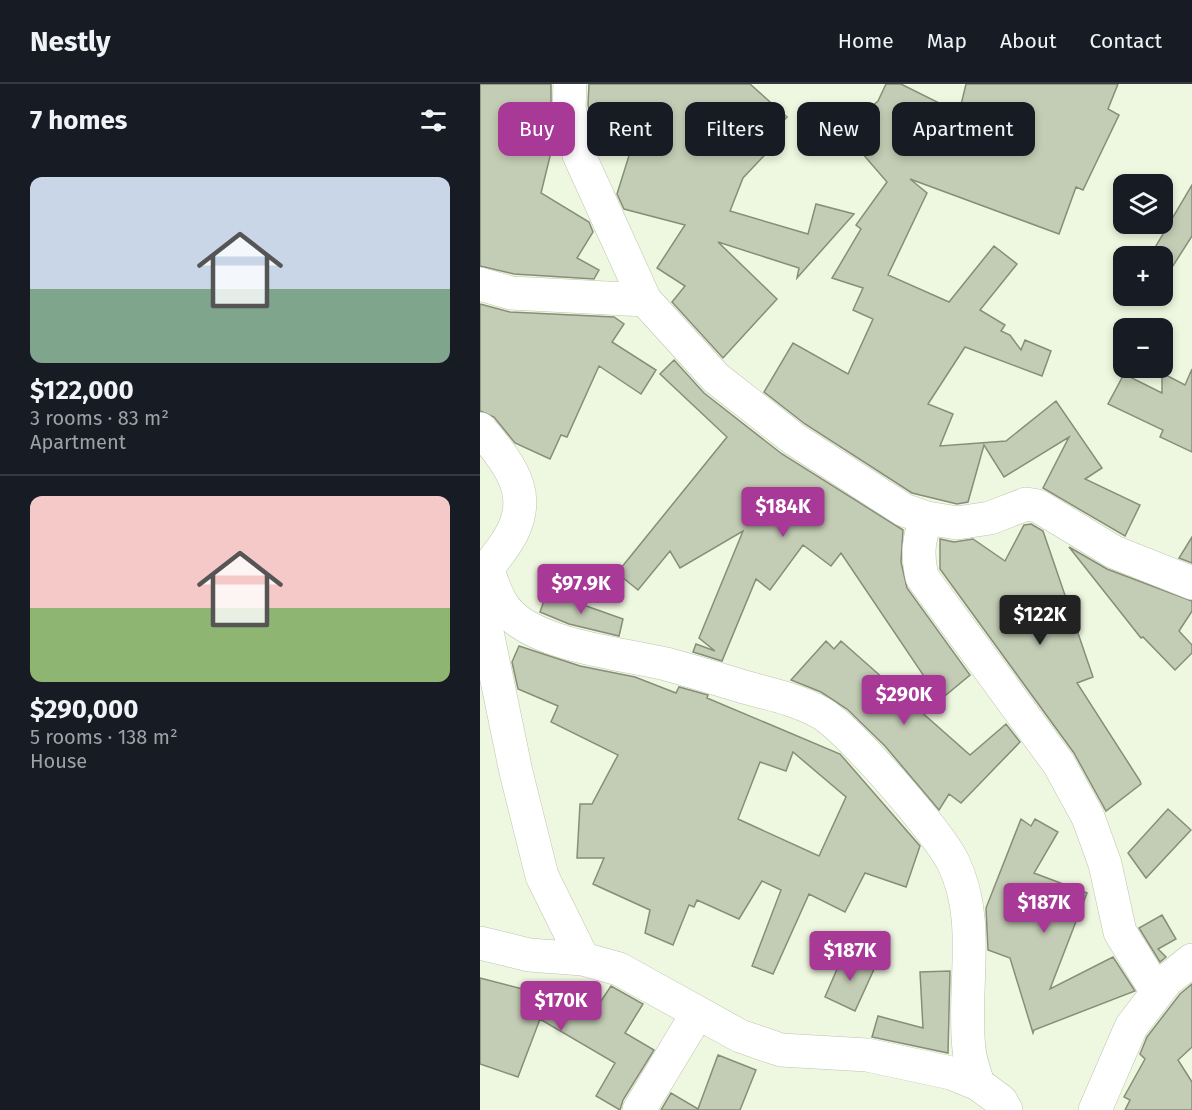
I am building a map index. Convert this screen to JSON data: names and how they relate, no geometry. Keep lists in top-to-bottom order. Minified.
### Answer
{"page":{"header":"Nestly","nav":["Home","Map","About","Contact"],"heading":"7 homes","chip":["Buy","Rent","Filters","New","Apartment"],"list":[{"name":"$122,000","note":"3 rooms · 83 m² · Apartment"},{"name":"$290,000","note":"5 rooms · 138 m² · House"}],"map_buttons":["+","−"],"price":["$184K","$97.9K","$122K","$290K","$187K","$187K","$170K"]}}
